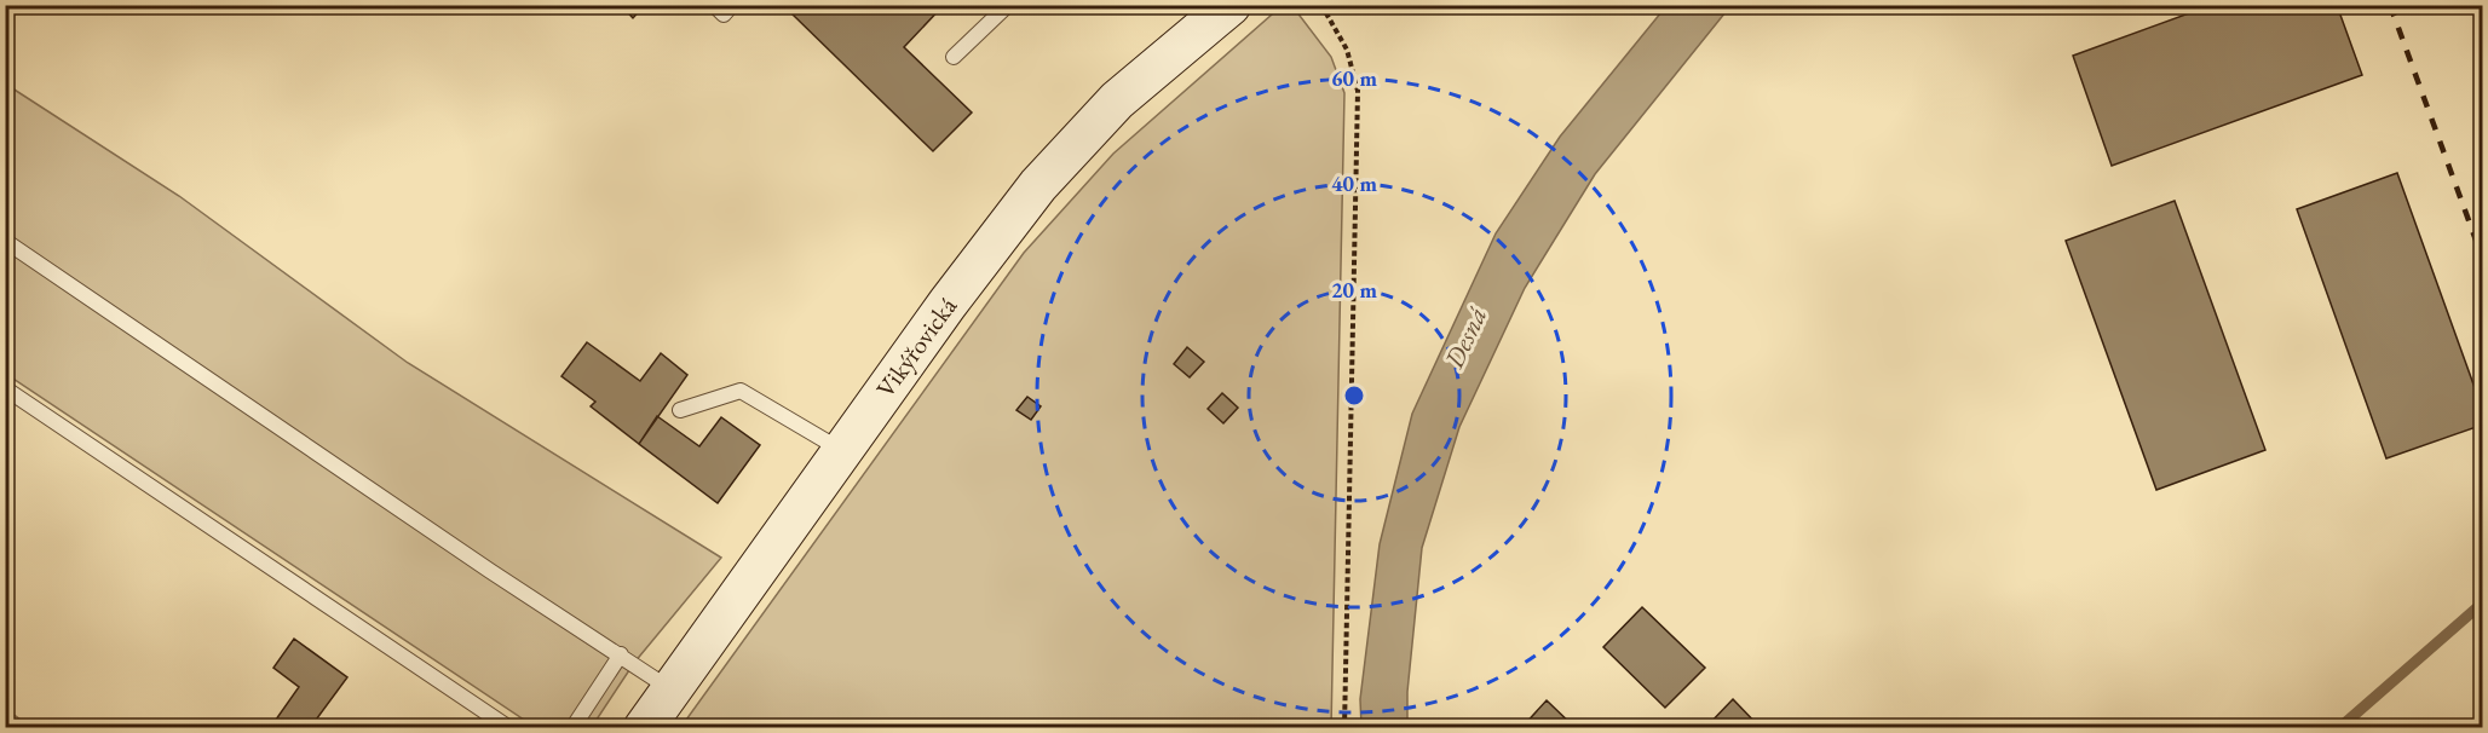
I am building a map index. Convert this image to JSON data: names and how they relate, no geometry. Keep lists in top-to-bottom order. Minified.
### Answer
{"streets":{"street":["Vikýřovická"]},"water":["Desná"],"rings":["60 m","40 m","20 m"]}
